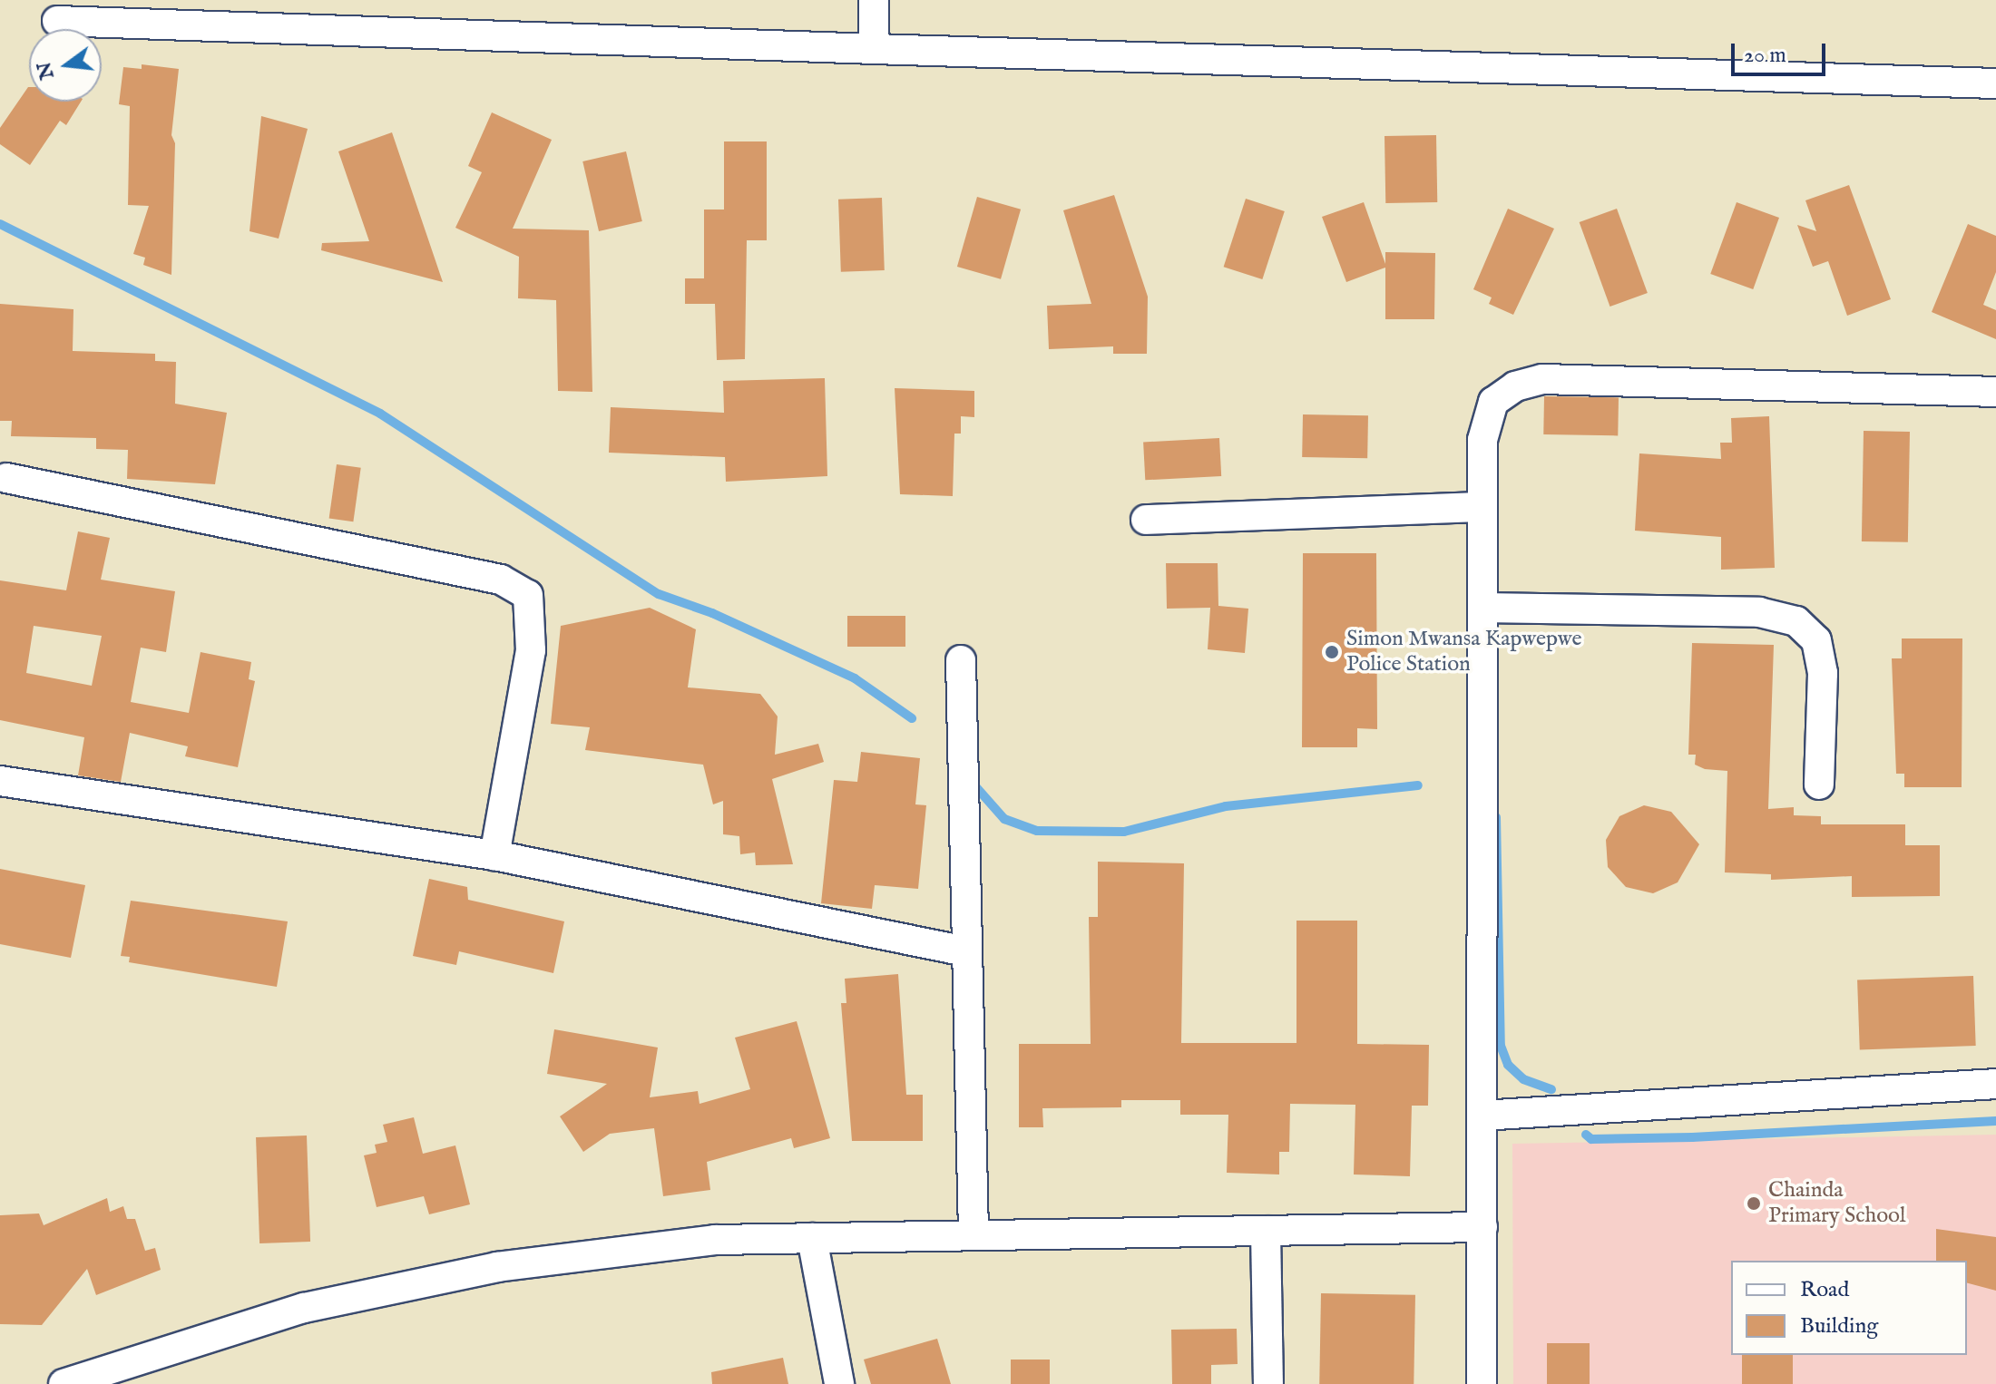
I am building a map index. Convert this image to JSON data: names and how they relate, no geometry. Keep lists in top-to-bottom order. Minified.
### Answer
{"places":["Simon Mwansa Kapwepwe Police Station","Chainda Primary School"],"legend":["Road","Building"],"scale_bar":"20 m","north":"left"}
